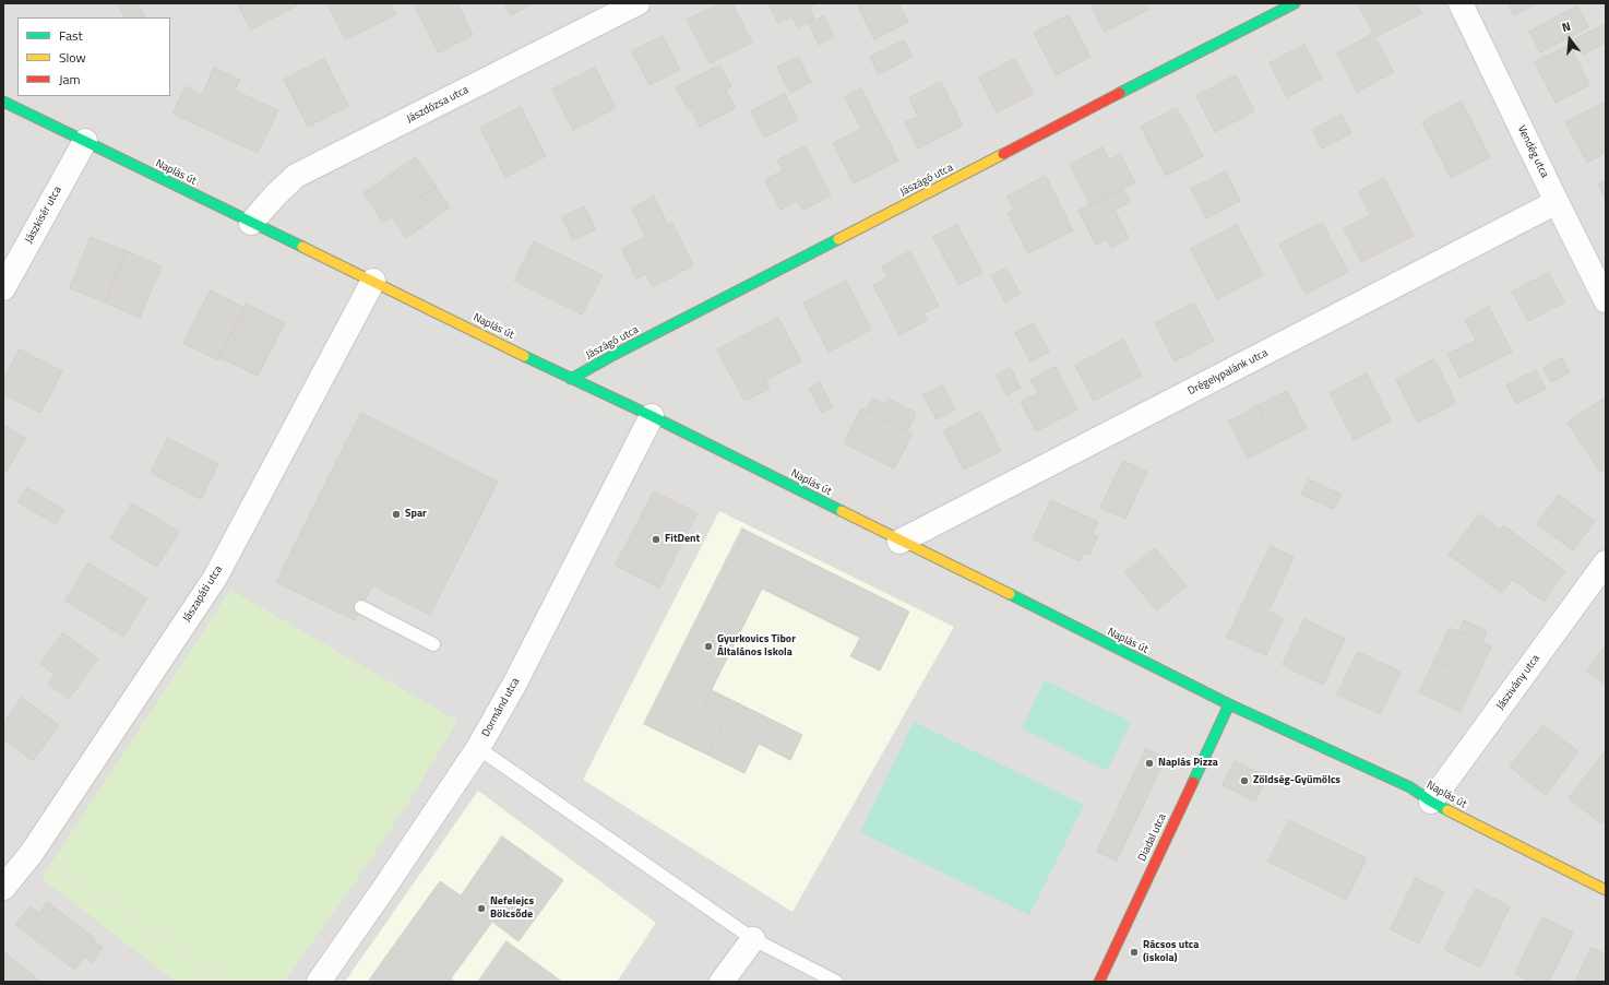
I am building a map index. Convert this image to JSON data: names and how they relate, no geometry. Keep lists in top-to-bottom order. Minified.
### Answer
{"streets":{"street":["Jászdózsa utca","Vendég utca","Naplás út","Jászágó utca","Jászkisér utca","Drégelypalánk utca","Jászapáti utca","Jászivány utca","Dormánd utca","Diadal utca"]},"crossings":[["Jászdózsa utca","Naplás út"],["Vendég utca","Drégelypalánk utca"],["Naplás út","Jászágó utca"],["Naplás út","Jászkisér utca"],["Naplás út","Drégelypalánk utca"],["Naplás út","Jászapáti utca"],["Naplás út","Jászivány utca"],["Naplás út","Dormánd utca"],["Naplás út","Diadal utca"]],"places":["Spar","FitDent","Gyurkovics Tibor Általános Iskola","Naplás Pizza","Zöldség-Gyümölcs","Nefelejcs Bölcsőde","Rácsos utca (iskola)"],"legend":["Fast","Slow","Jam"],"north":"top"}
